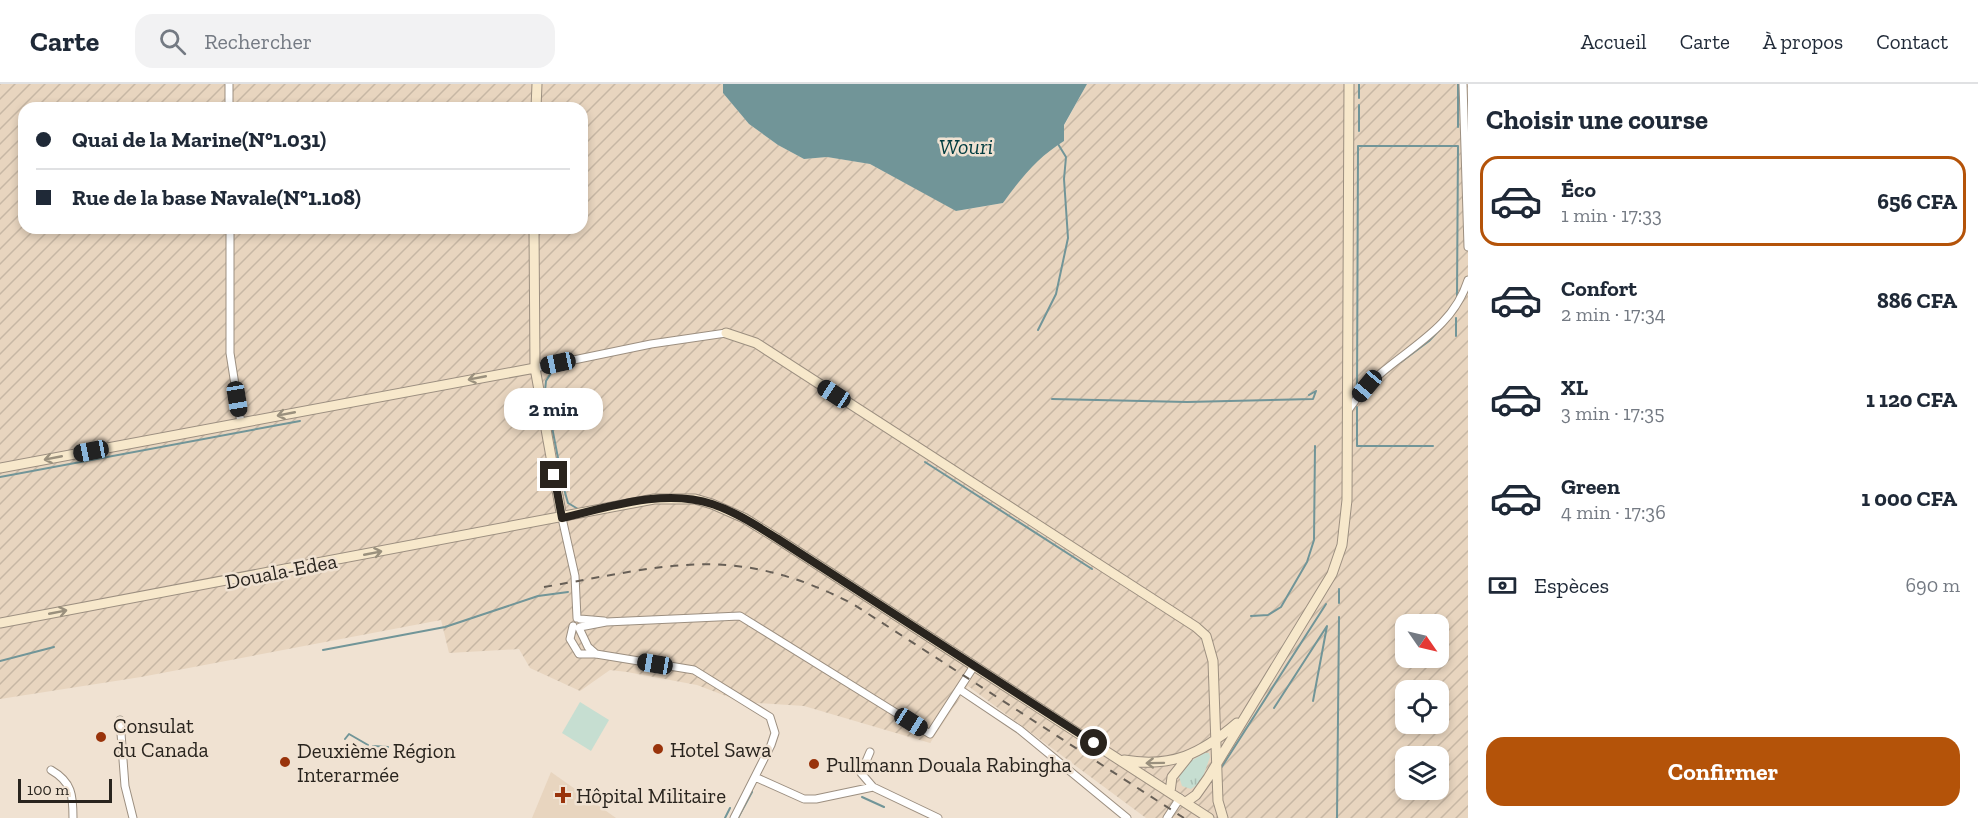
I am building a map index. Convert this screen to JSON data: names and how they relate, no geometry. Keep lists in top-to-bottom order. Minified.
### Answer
{"streets":{"main road":["Douala-Edea"]},"one_way":["Douala-Edea"],"water":["Wouri"],"places":{"other":["Consulat du Canada","Hotel Sawa","Deuxième Région Interarmée","Pullmann Douala Rabingha"],"health":["Hôpital Militaire"]},"scale_bar":"100 m","north":"bottom right","page":{"header":"Carte","search":"Rechercher","nav":["Accueil","Carte","À propos","Contact"],"heading":"Choisir une course","banner":["Quai de la Marine(N°1.031)","Rue de la base Navale(N°1.108)"],"list":[{"name":"Éco","note":"1 min · 17:33","value":"656 CFA"},{"name":"Confort","note":"2 min · 17:34","value":"886 CFA"},{"name":"XL","note":"3 min · 17:35","value":"1 120 CFA"},{"name":"Green","note":"4 min · 17:36","value":"1 000 CFA"}],"bubble":"2 min","pay":["Espèces","690 m"],"buttons":"Confirmer","scale":"100 m"}}
